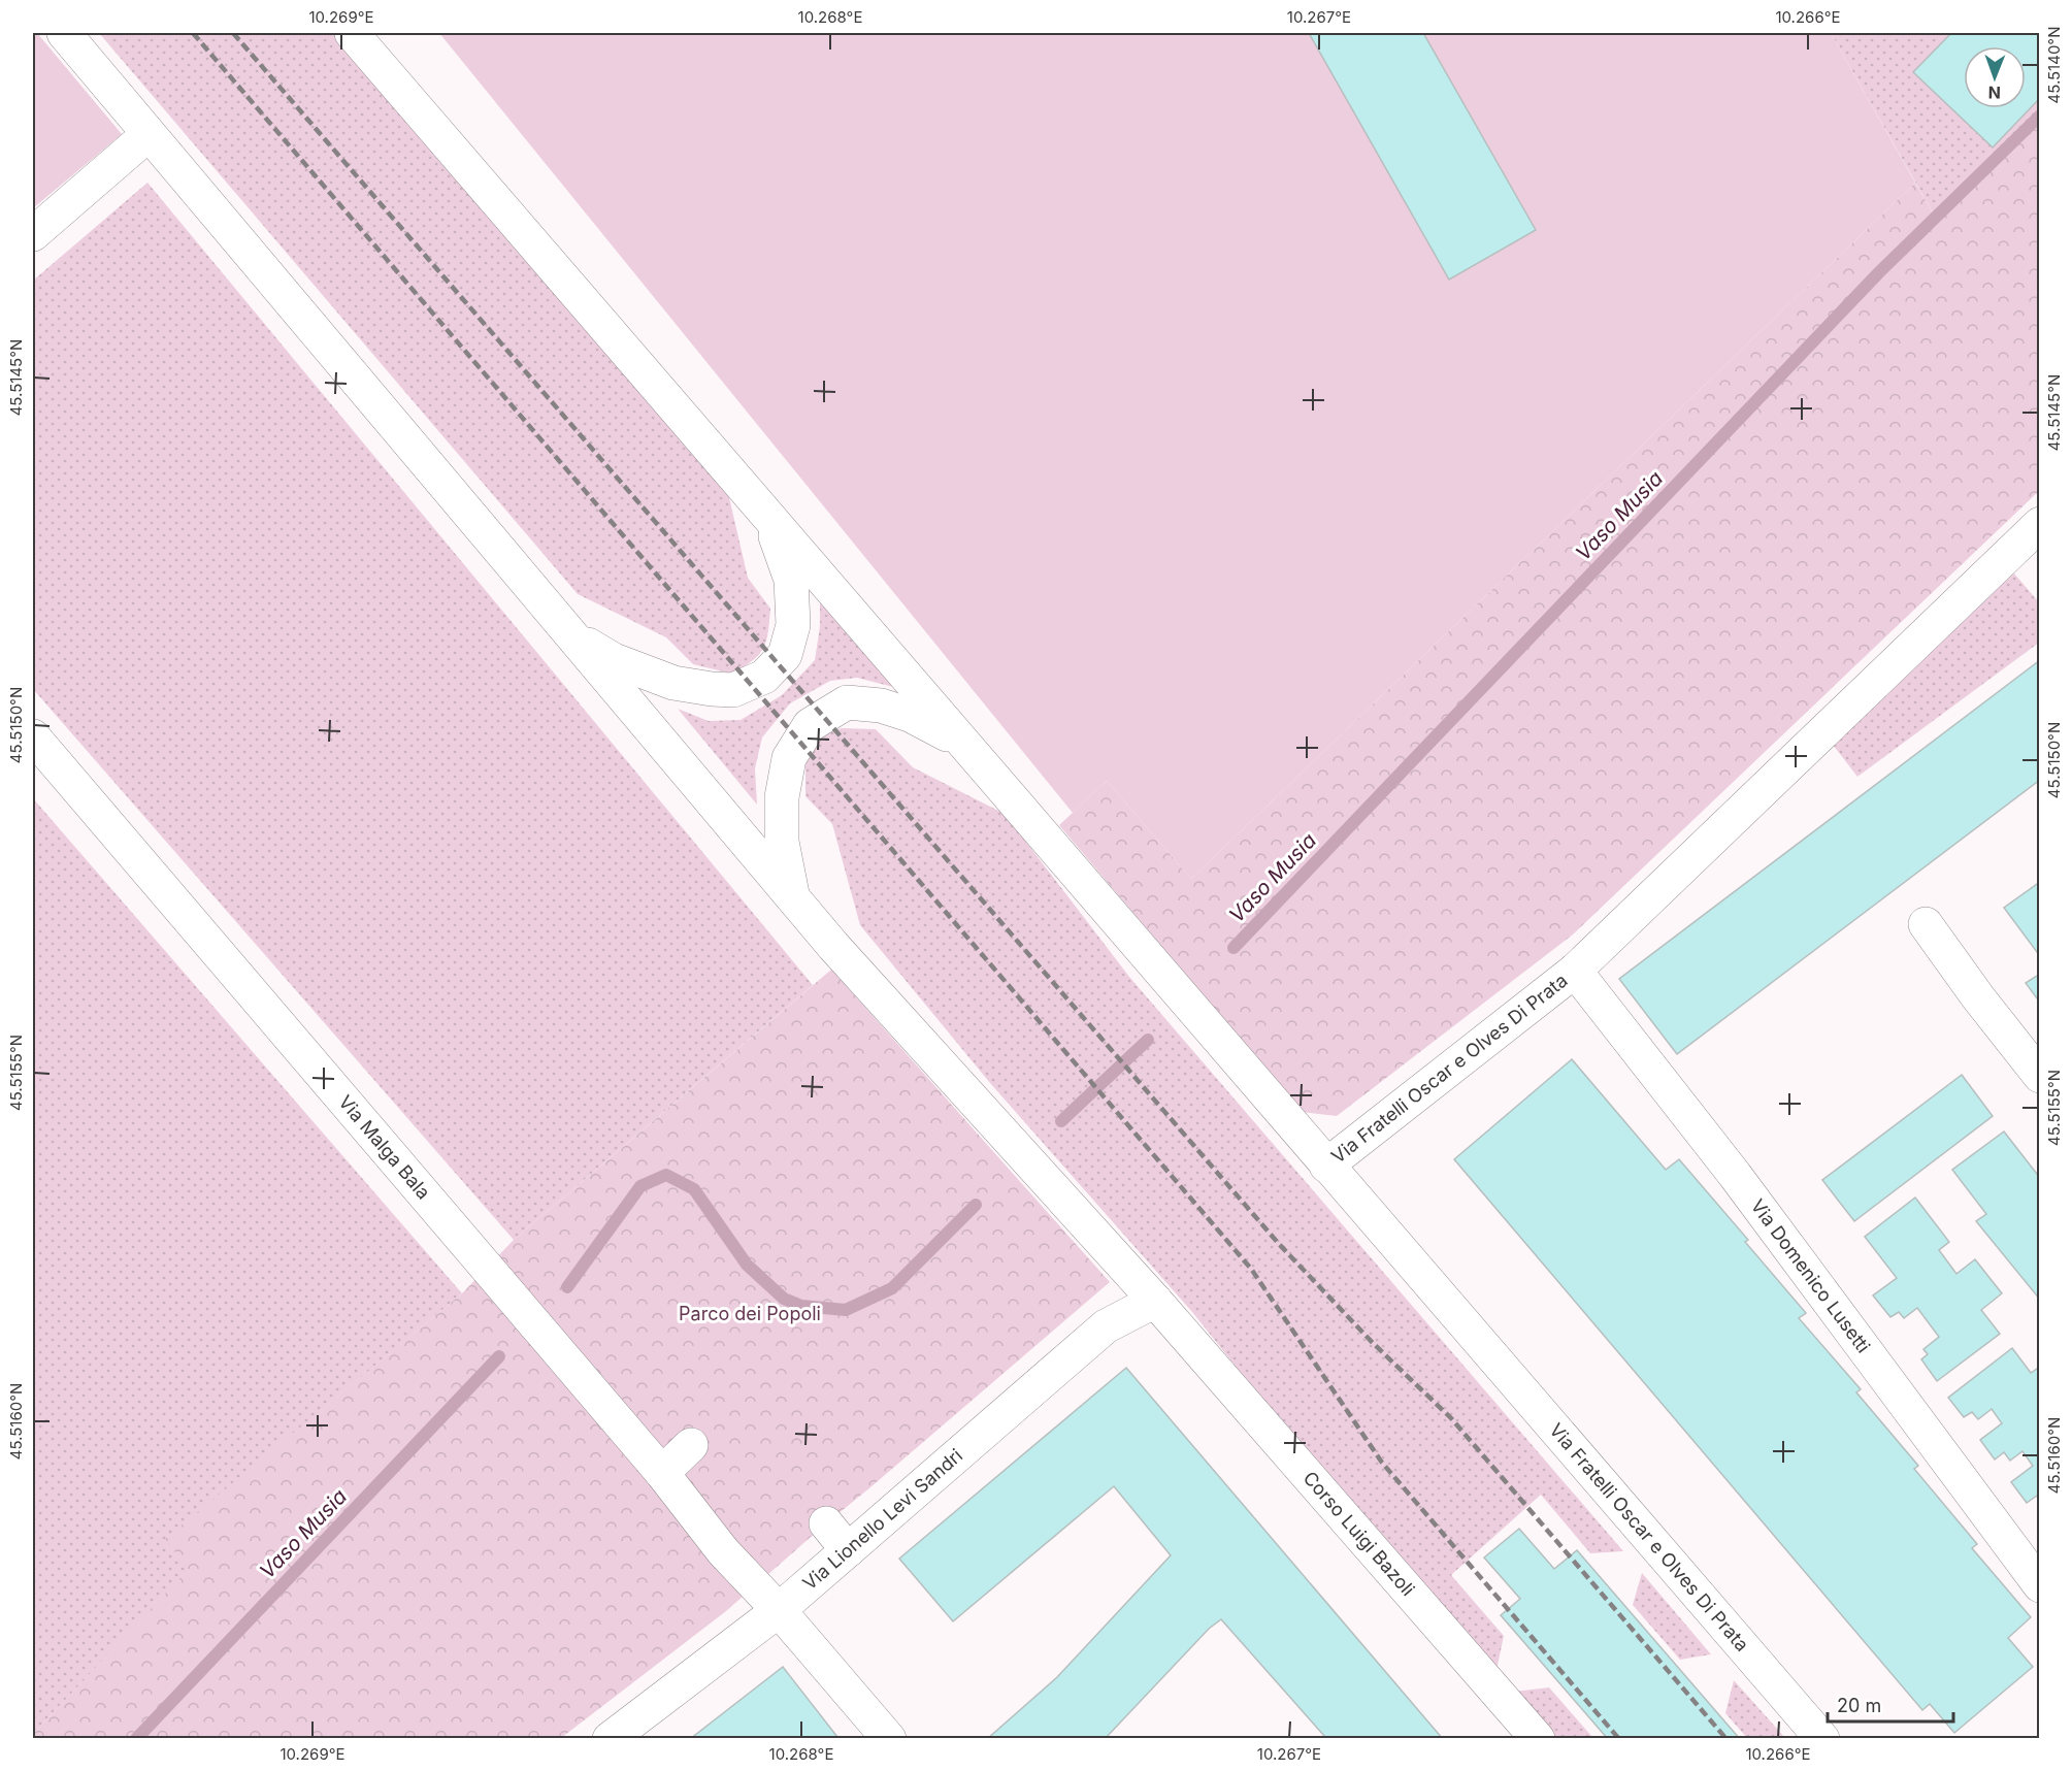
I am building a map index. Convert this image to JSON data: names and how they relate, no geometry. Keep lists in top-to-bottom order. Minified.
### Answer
{"streets":{"street":["Via Fratelli Oscar e Olves Di Prata","Via Malga Bala","Via Domenico Lusetti","Via Lionello Levi Sandri","Corso Luigi Bazoli"]},"crossings":[["Via Fratelli Oscar e Olves Di Prata","Via Domenico Lusetti"],["Via Malga Bala","Via Lionello Levi Sandri"],["Via Lionello Levi Sandri","Corso Luigi Bazoli"]],"water":["Vaso Musia"],"parks":["Parco dei Popoli"],"scale_bar":"20 m","north":"bottom","coordinates":["10.269°E","10.268°E","10.267°E","10.266°E","45.5140°N","45.5145°N","45.5150°N","45.5155°N","45.5160°N"]}
